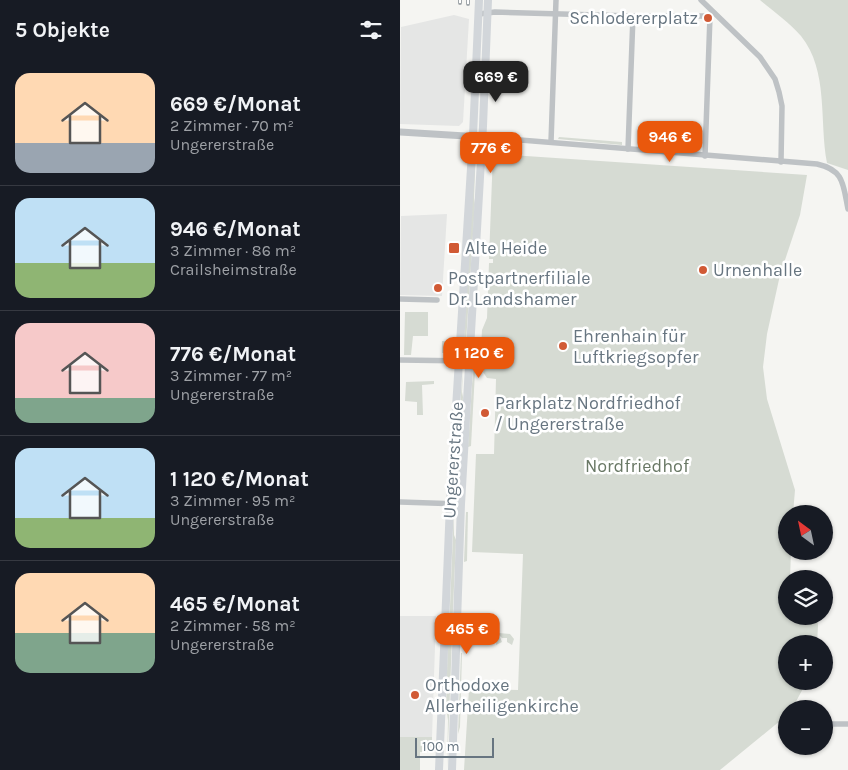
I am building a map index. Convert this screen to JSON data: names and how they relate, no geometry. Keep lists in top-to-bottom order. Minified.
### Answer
{"streets":{"main road":["Ungererstraße"]},"parks":["Nordfriedhof"],"places":{"other":["Schlodererplatz","Urnenhalle","Postpartnerfiliale Dr. Landshamer","Ehrenhain für Luftkriegsopfer","Parkplatz Nordfriedhof / Ungererstraße","Orthodoxe Allerheiligenkirche"],"transit":["Alte Heide"]},"scale_bar":"100 m","north":"top left","page":{"heading":"5 Objekte","list":[{"name":"669 €/Monat","note":"2 Zimmer · 70 m² · Ungererstraße"},{"name":"946 €/Monat","note":"3 Zimmer · 86 m² · Crailsheimstraße"},{"name":"776 €/Monat","note":"3 Zimmer · 77 m² · Ungererstraße"},{"name":"1 120 €/Monat","note":"3 Zimmer · 95 m² · Ungererstraße"},{"name":"465 €/Monat","note":"2 Zimmer · 58 m² · Ungererstraße"}],"price":["669 €","946 €","776 €","1 120 €","465 €"],"map_buttons":["+","−"],"scale":"100 m"}}
